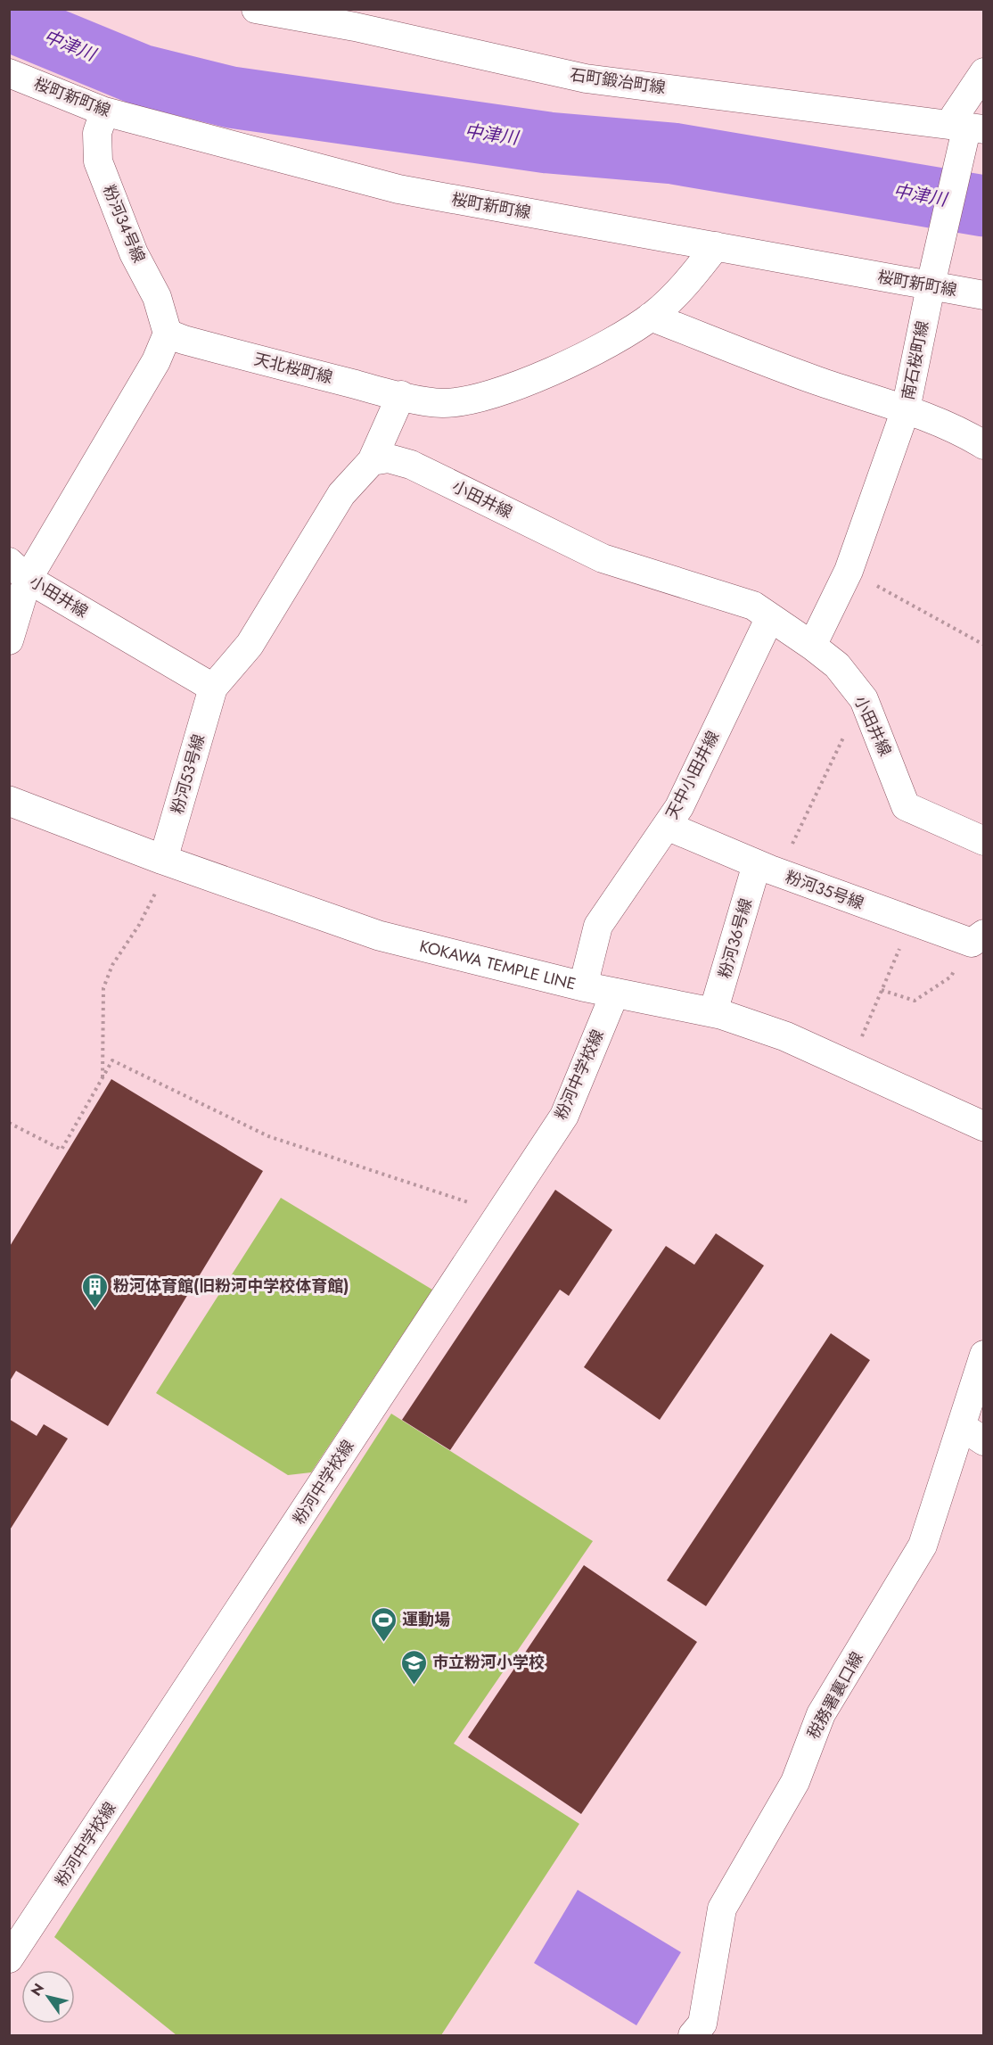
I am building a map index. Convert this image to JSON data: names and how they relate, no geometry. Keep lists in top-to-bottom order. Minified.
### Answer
{"streets":{"main road":["KOKAWA TEMPLE LINE"],"street":["石町鍛冶町線","桜町新町線","粉河34号線","南石桜町線","天北桜町線","小田井線","粉河53号線","天中小田井線","粉河35号線","粉河36号線","粉河中学校線","税務署裏口線"]},"crossings":[["石町鍛冶町線","南石桜町線"],["桜町新町線","粉河34号線"],["桜町新町線","南石桜町線"],["桜町新町線","天北桜町線"],["粉河34号線","天北桜町線"],["南石桜町線","小田井線"],["小田井線","粉河53号線"],["小田井線","天中小田井線"],["粉河53号線","KOKAWA TEMPLE LINE"],["天中小田井線","粉河35号線"],["天中小田井線","KOKAWA TEMPLE LINE"],["粉河35号線","粉河36号線"],["粉河36号線","KOKAWA TEMPLE LINE"],["KOKAWA TEMPLE LINE","粉河中学校線"]],"water":["中津川"],"places":{"building":["粉河体育館(旧粉河中学校体育館)"],"sports":["運動場"],"school or university":["市立粉河小学校"]},"north":"top left"}
